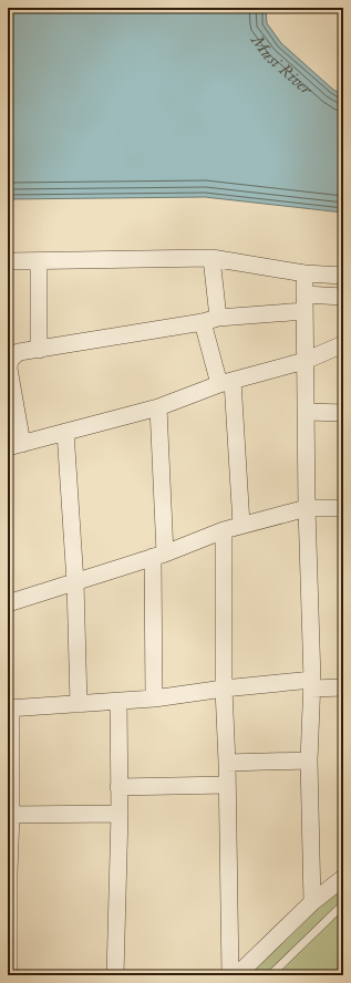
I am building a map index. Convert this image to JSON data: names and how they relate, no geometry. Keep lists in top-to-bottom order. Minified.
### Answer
{"water":["Musi River"]}
